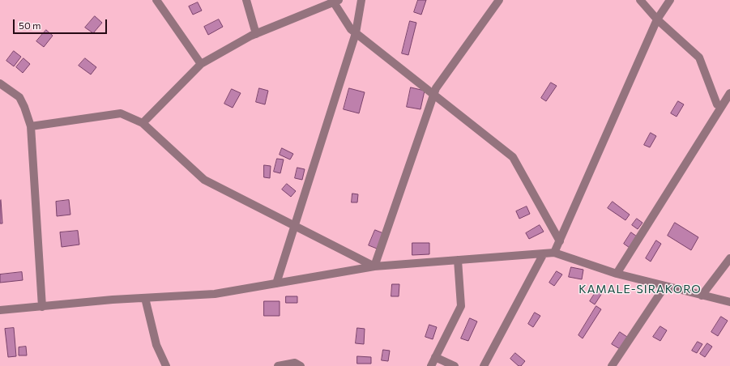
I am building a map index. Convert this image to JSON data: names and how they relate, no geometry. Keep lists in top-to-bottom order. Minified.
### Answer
{"districts":["KAMALE-SIRAKORO"],"scale_bar":"50 m"}
